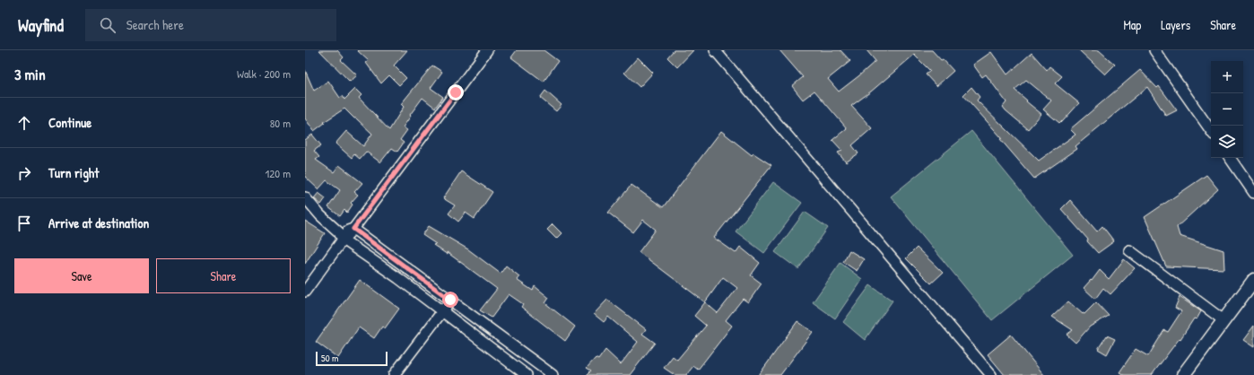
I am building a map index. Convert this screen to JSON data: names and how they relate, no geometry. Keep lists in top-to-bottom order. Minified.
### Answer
{"scale_bar":"50 m","page":{"header":"Wayfind","search":"Search here","nav":["Map","Layers","Share"],"heading":["3 min","Walk · 200 m"],"map_buttons":["+","−"],"list":[["Continue","80 m"],["Turn right","120 m"],"Arrive at destination"],"buttons":["Save","Share"],"scale":"50 m"}}
